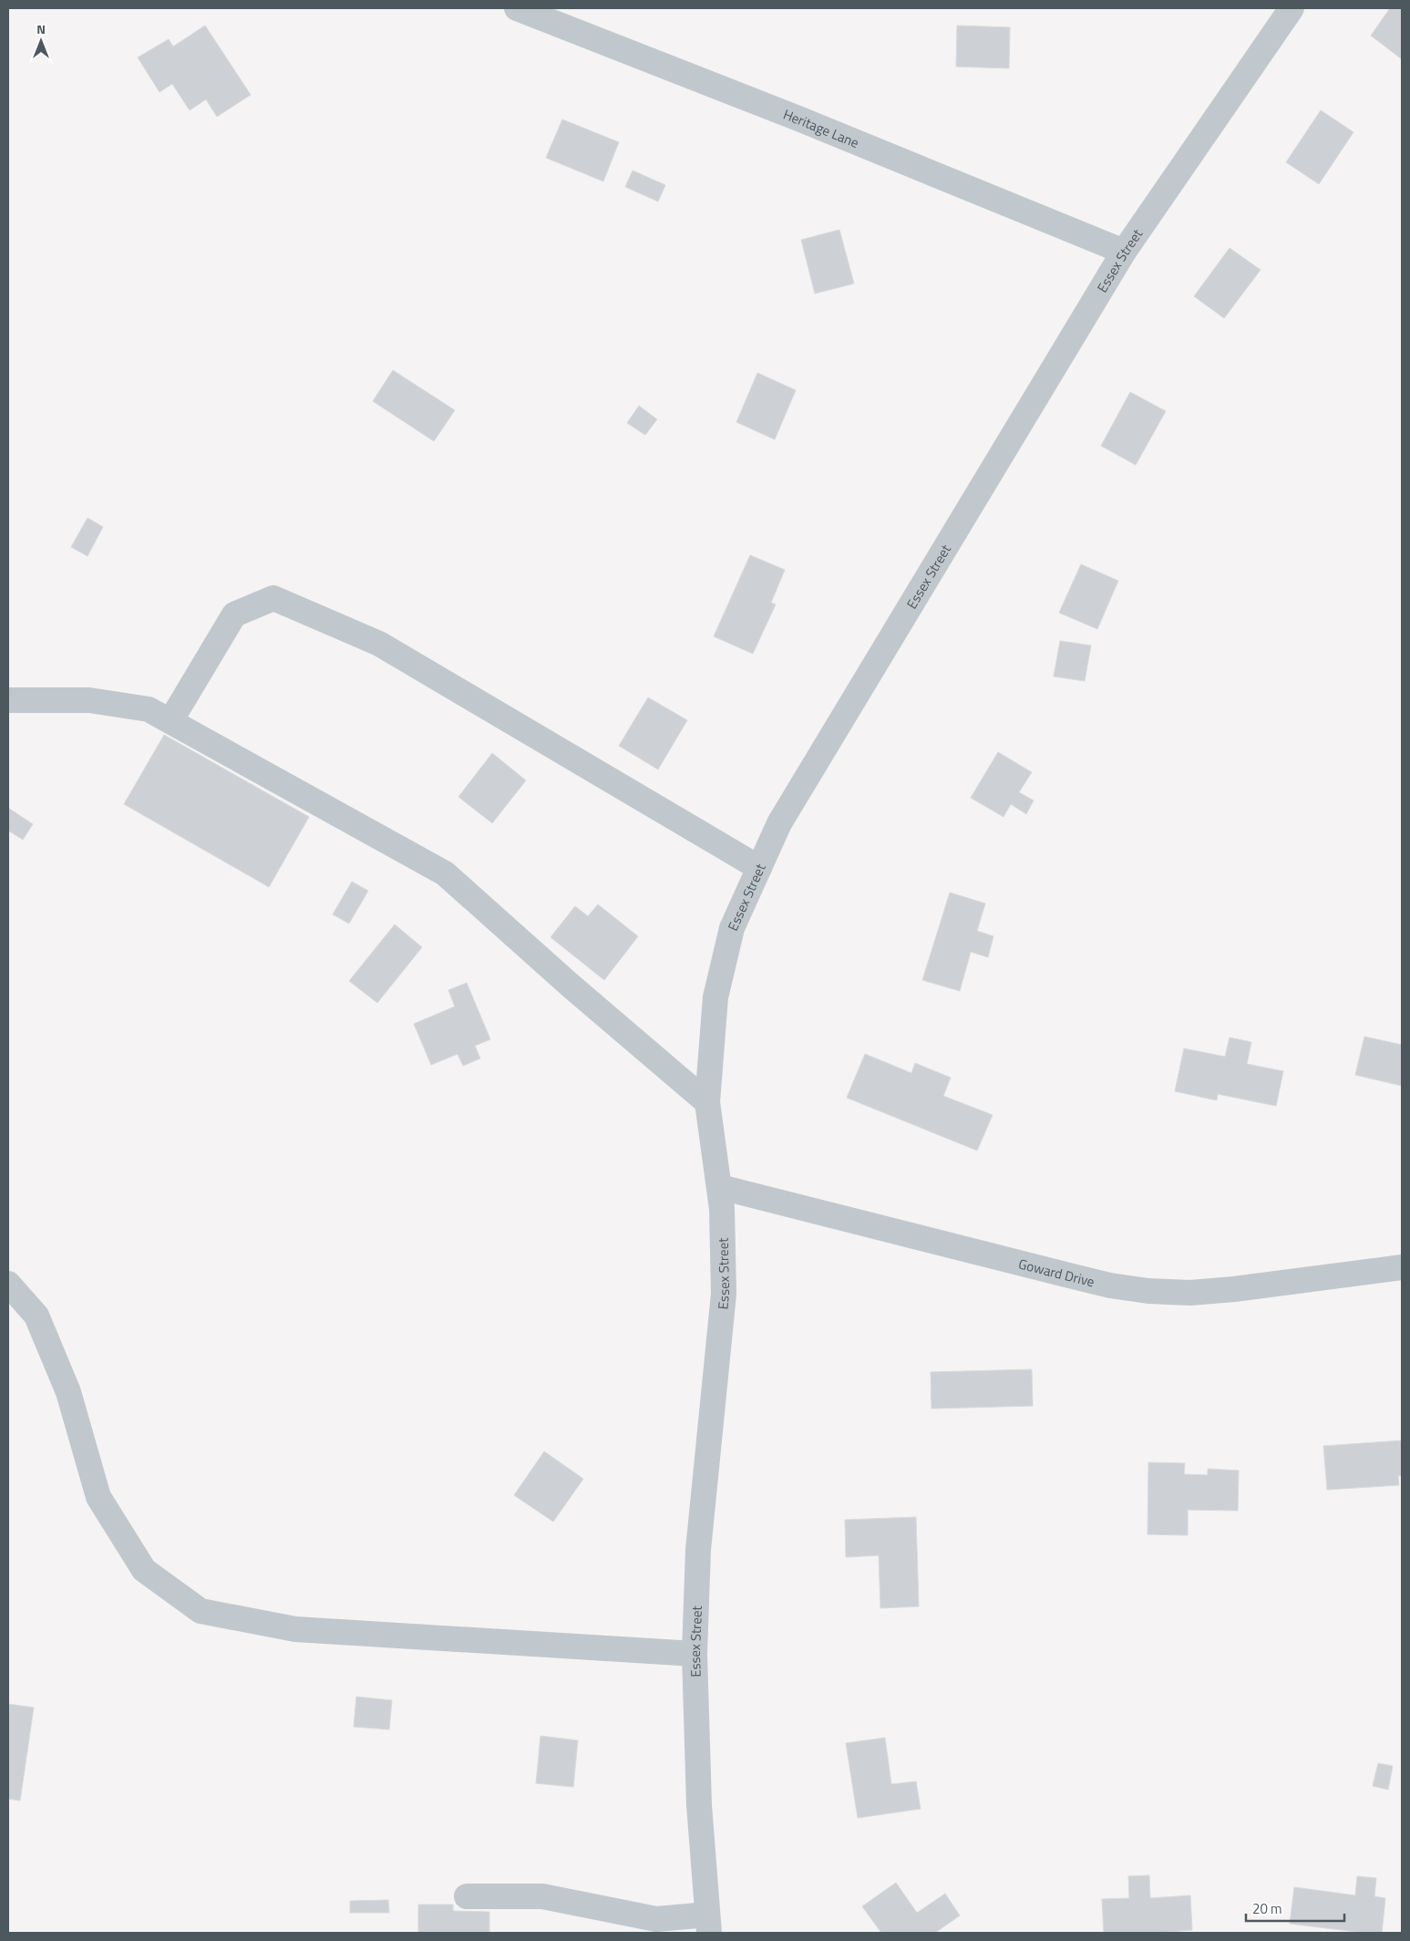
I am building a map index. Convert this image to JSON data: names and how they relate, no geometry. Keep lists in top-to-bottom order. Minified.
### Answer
{"streets":{"street":["Heritage Lane","Essex Street","Goward Drive"]},"crossings":[["Heritage Lane","Essex Street"],["Essex Street","Goward Drive"]],"scale_bar":"20 m","north":"top"}
